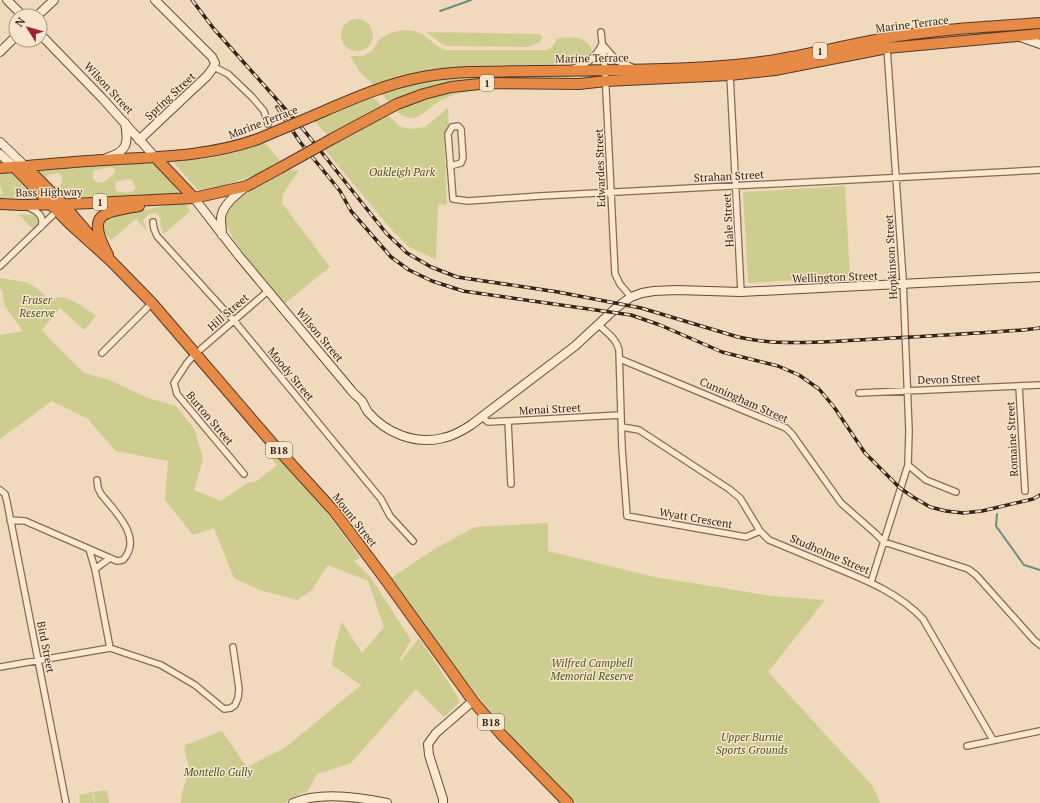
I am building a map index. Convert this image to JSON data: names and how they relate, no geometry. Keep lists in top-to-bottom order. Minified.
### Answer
{"streets":{"highway":["Marine Terrace","1","Wilson Street","Bass Highway","B18","Mount Street"],"street":["Spring Street","Edwardes Street","Strahan Street","Hale Street","Hopkinson Street","Wellington Street","Hill Street","Moody Street","Devon Street","Cunningham Street","Menai Street","Burton Street","Romaine Street","Wyatt Crescent","Studholme Street","Bird Street"]},"crossings":[["Marine Terrace","1"],["Marine Terrace","Wilson Street"],["Marine Terrace","Spring Street"],["Marine Terrace","Edwardes Street"],["Marine Terrace","Bass Highway"],["Marine Terrace","Hale Street"],["Marine Terrace","Hopkinson Street"],["1","Wilson Street"],["1","Mount Street"],["Wilson Street","Spring Street"],["Wilson Street","Edwardes Street"],["Wilson Street","Bass Highway"],["Wilson Street","Wellington Street"],["Wilson Street","Hill Street"],["Wilson Street","Menai Street"],["Edwardes Street","Strahan Street"],["Edwardes Street","Wellington Street"],["Strahan Street","Hale Street"],["Strahan Street","Hopkinson Street"],["Bass Highway","Mount Street"],["Hale Street","Wellington Street"],["Hopkinson Street","Wellington Street"],["Hopkinson Street","Devon Street"],["Hopkinson Street","Cunningham Street"],["Hopkinson Street","Studholme Street"],["Hill Street","Moody Street"],["Hill Street","Burton Street"],["Hill Street","Mount Street"],["Devon Street","Romaine Street"],["Burton Street","Mount Street"],["Wyatt Crescent","Studholme Street"]],"parks":["Oakleigh Park","Fraser Reserve","Wilfred Campbell Memorial Reserve","Upper Burnie Sports Grounds","Montello Gully"],"north":"top left"}
